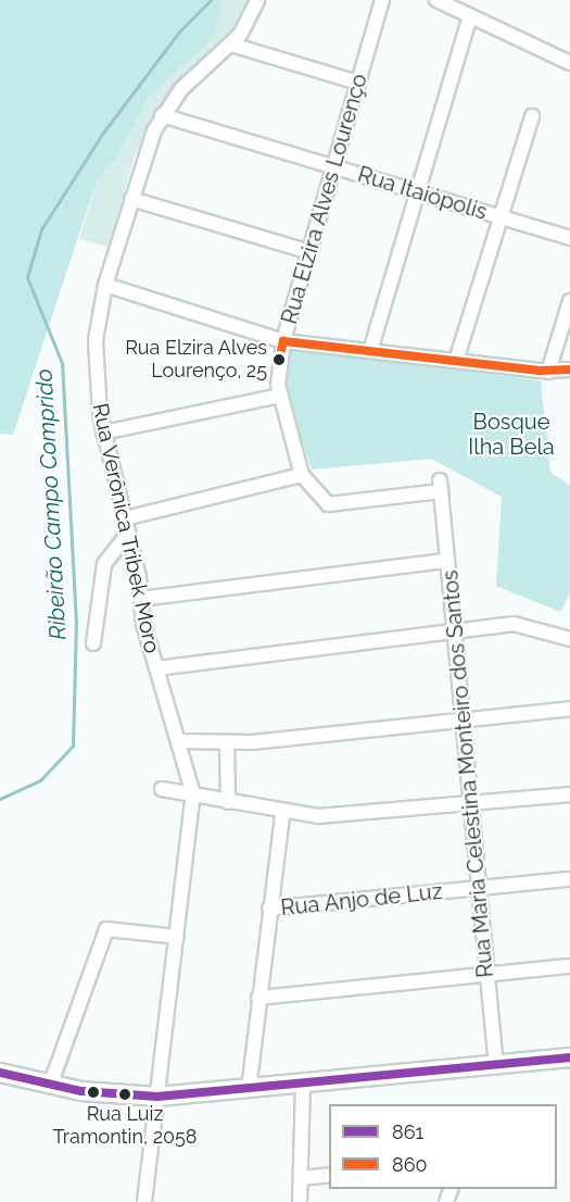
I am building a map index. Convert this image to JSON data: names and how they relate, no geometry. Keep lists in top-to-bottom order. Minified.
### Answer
{"streets":{"street":["Rua Itaiópolis","Rua Elzira Alves Lourenço","Rua Verônica Tribek Moro","Rua Maria Celestina Monteiro dos Santos","Rua Anjo de Luz"]},"crossings":[["Rua Itaiópolis","Rua Elzira Alves Lourenço"],["Rua Itaiópolis","Rua Verônica Tribek Moro"],["Rua Elzira Alves Lourenço","Rua Maria Celestina Monteiro dos Santos"],["Rua Maria Celestina Monteiro dos Santos","Rua Anjo de Luz"]],"water":["Ribeirão Campo Comprido"],"parks":["Bosque Ilha Bela"],"places":["Rua Elzira Alves Lourenço, 25","Rua Luiz Tramontin, 2058"],"lines":["transit line 860","transit line 861"],"legend":["861","860"]}
